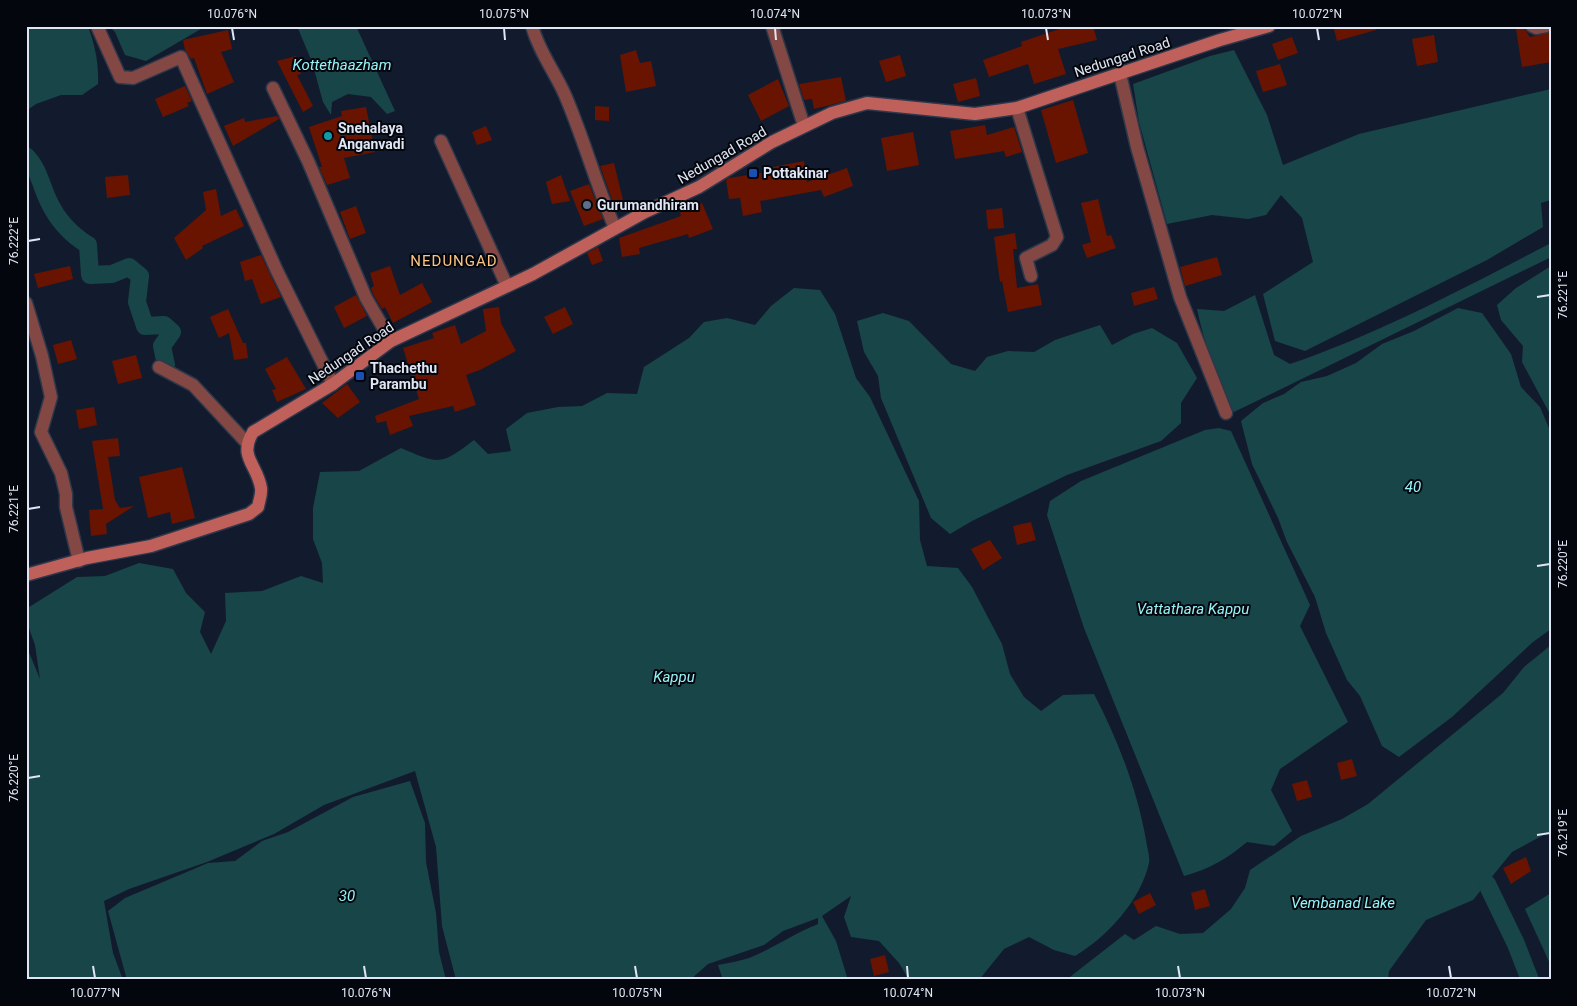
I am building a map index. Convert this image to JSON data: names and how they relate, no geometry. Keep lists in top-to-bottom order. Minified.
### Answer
{"streets":{"main road":["Nedungad Road"]},"districts":["NEDUNGAD"],"water":["Kottethaazham","40","Vattathara Kappu","Kappu","30","Vembanad Lake"],"places":{"other":["Snehalaya Anganvadi","Gurumandhiram"],"transit":["Pottakinar","Thachethu Parambu"]},"coordinates":["10.076°N","10.075°N","10.074°N","10.073°N","10.072°N","76.222°E","76.221°E","76.220°E","76.219°E","10.077°N"]}
